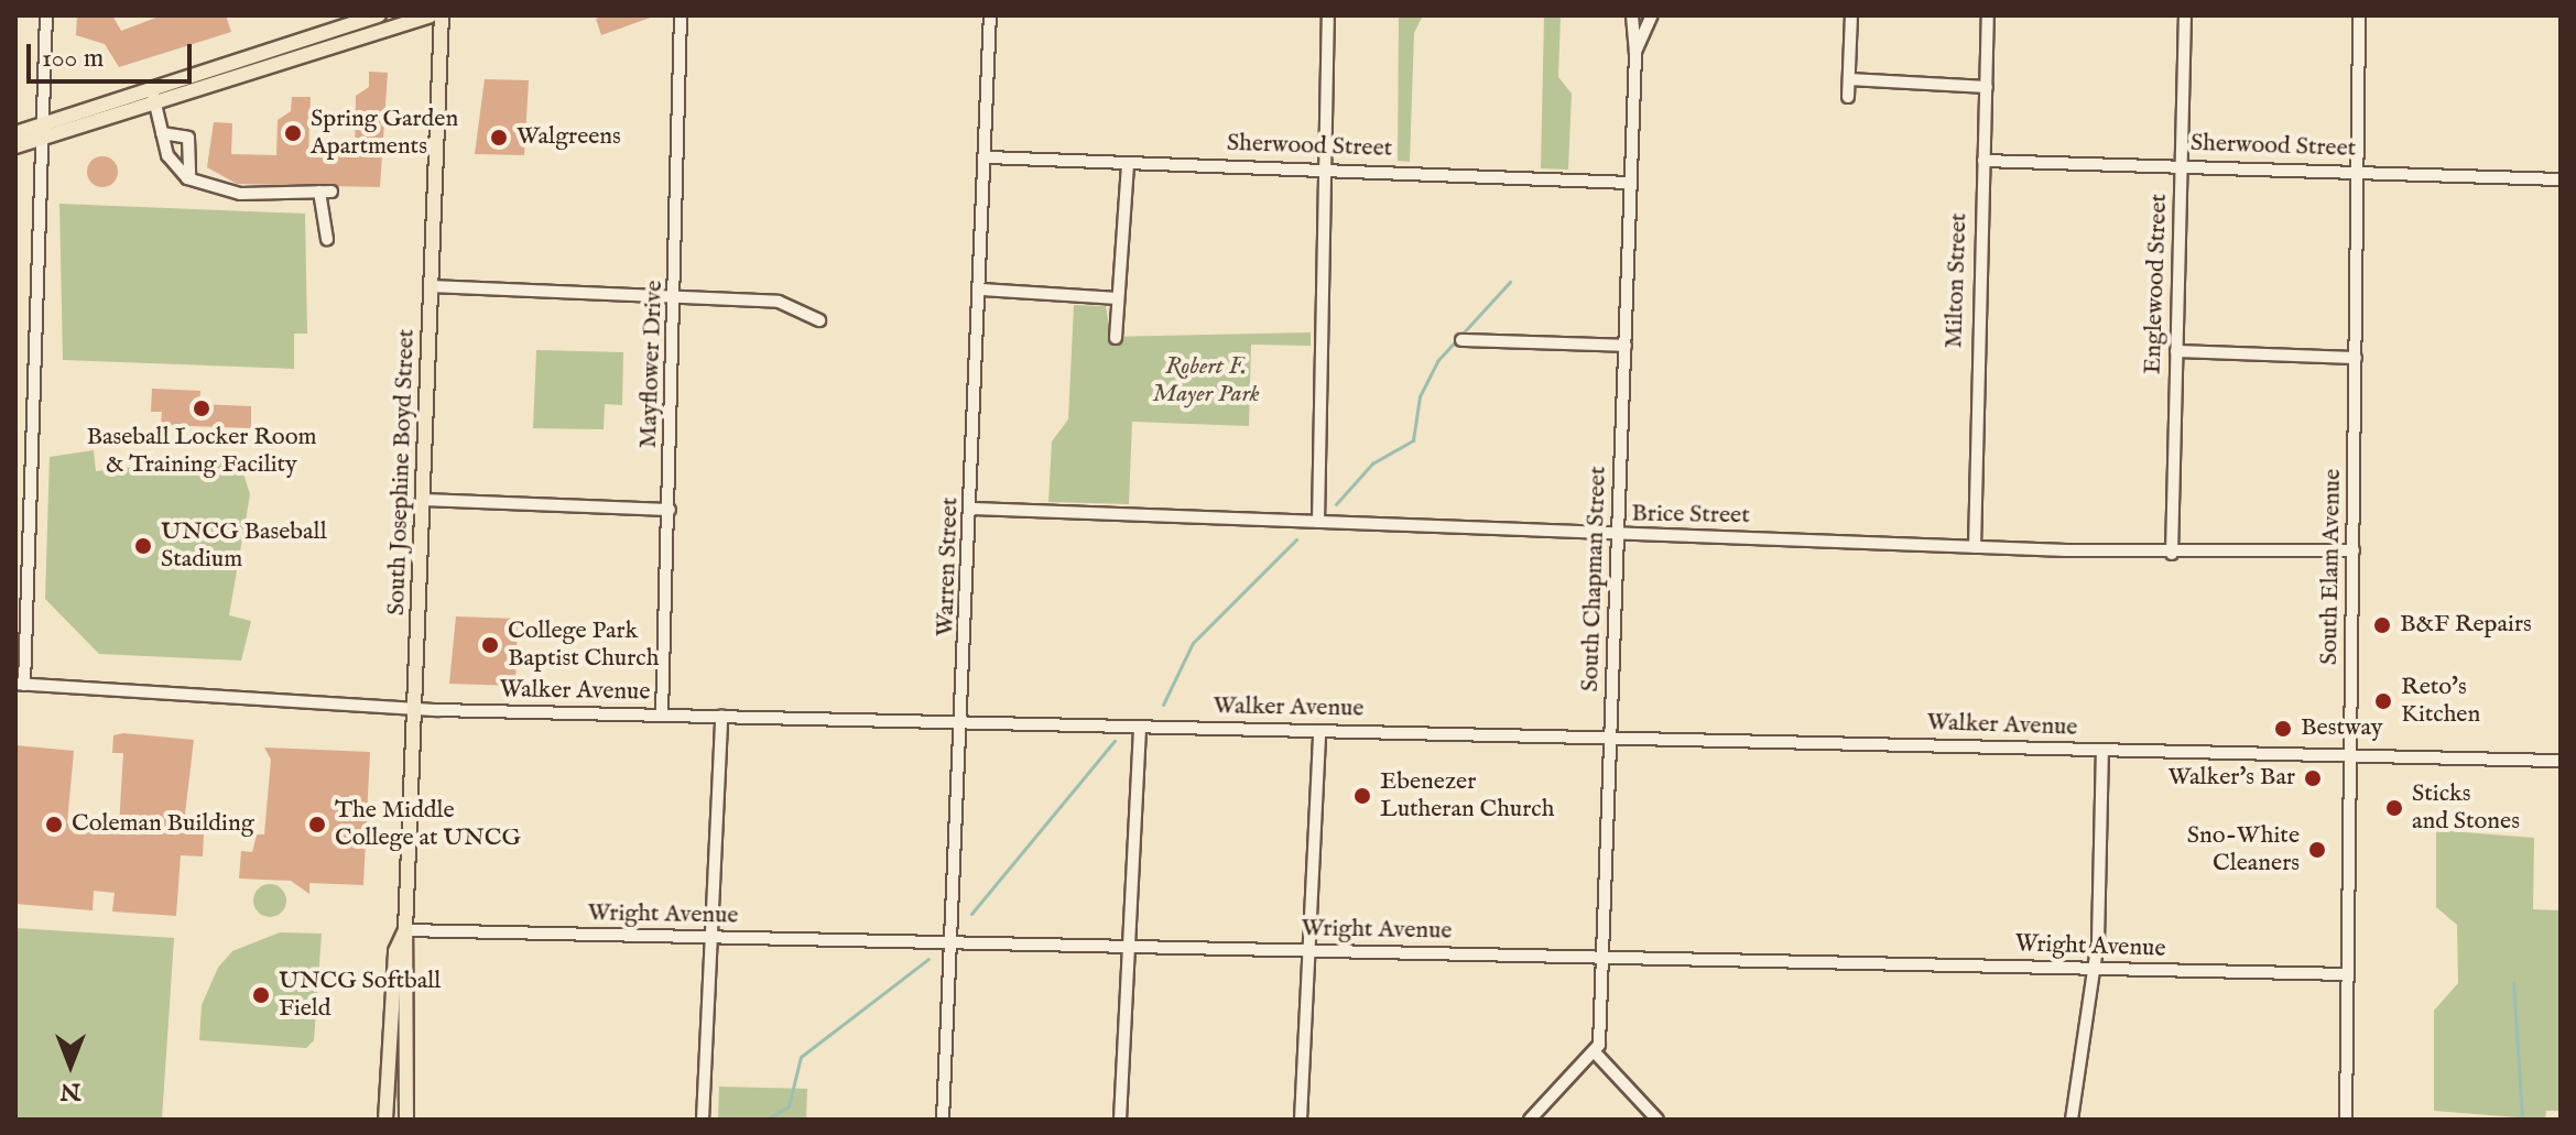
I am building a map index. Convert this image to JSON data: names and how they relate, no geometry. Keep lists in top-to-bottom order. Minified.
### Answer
{"streets":{"main road":["South Josephine Boyd Street"],"street":["Sherwood Street","Milton Street","Englewood Street","Mayflower Drive","Brice Street","Warren Street","South Elam Avenue","South Chapman Street","Walker Avenue","Wright Avenue"]},"crossings":[["Sherwood Street","Milton Street"],["Sherwood Street","Englewood Street"],["Sherwood Street","Warren Street"],["Sherwood Street","South Elam Avenue"],["Sherwood Street","South Chapman Street"],["Milton Street","Brice Street"],["Englewood Street","Brice Street"],["Mayflower Drive","Walker Avenue"],["South Josephine Boyd Street","Walker Avenue"],["South Josephine Boyd Street","Wright Avenue"],["Brice Street","Warren Street"],["Brice Street","South Elam Avenue"],["Brice Street","South Chapman Street"],["Warren Street","Walker Avenue"],["Warren Street","Wright Avenue"],["South Elam Avenue","Walker Avenue"],["South Elam Avenue","Wright Avenue"],["South Chapman Street","Walker Avenue"],["South Chapman Street","Wright Avenue"]],"parks":["Robert F. Mayer Park"],"places":["Spring Garden Apartments","Walgreens","Baseball Locker Room & Training Facility","UNCG Baseball Stadium","B&F Repairs","College Park Baptist Church","Reto's Kitchen","Bestway","Walker's Bar","Ebenezer Lutheran Church","Sticks and Stones","Coleman Building","The Middle College at UNCG","Sno-White Cleaners","UNCG Softball Field"],"scale_bar":"100 m","north":"bottom"}
